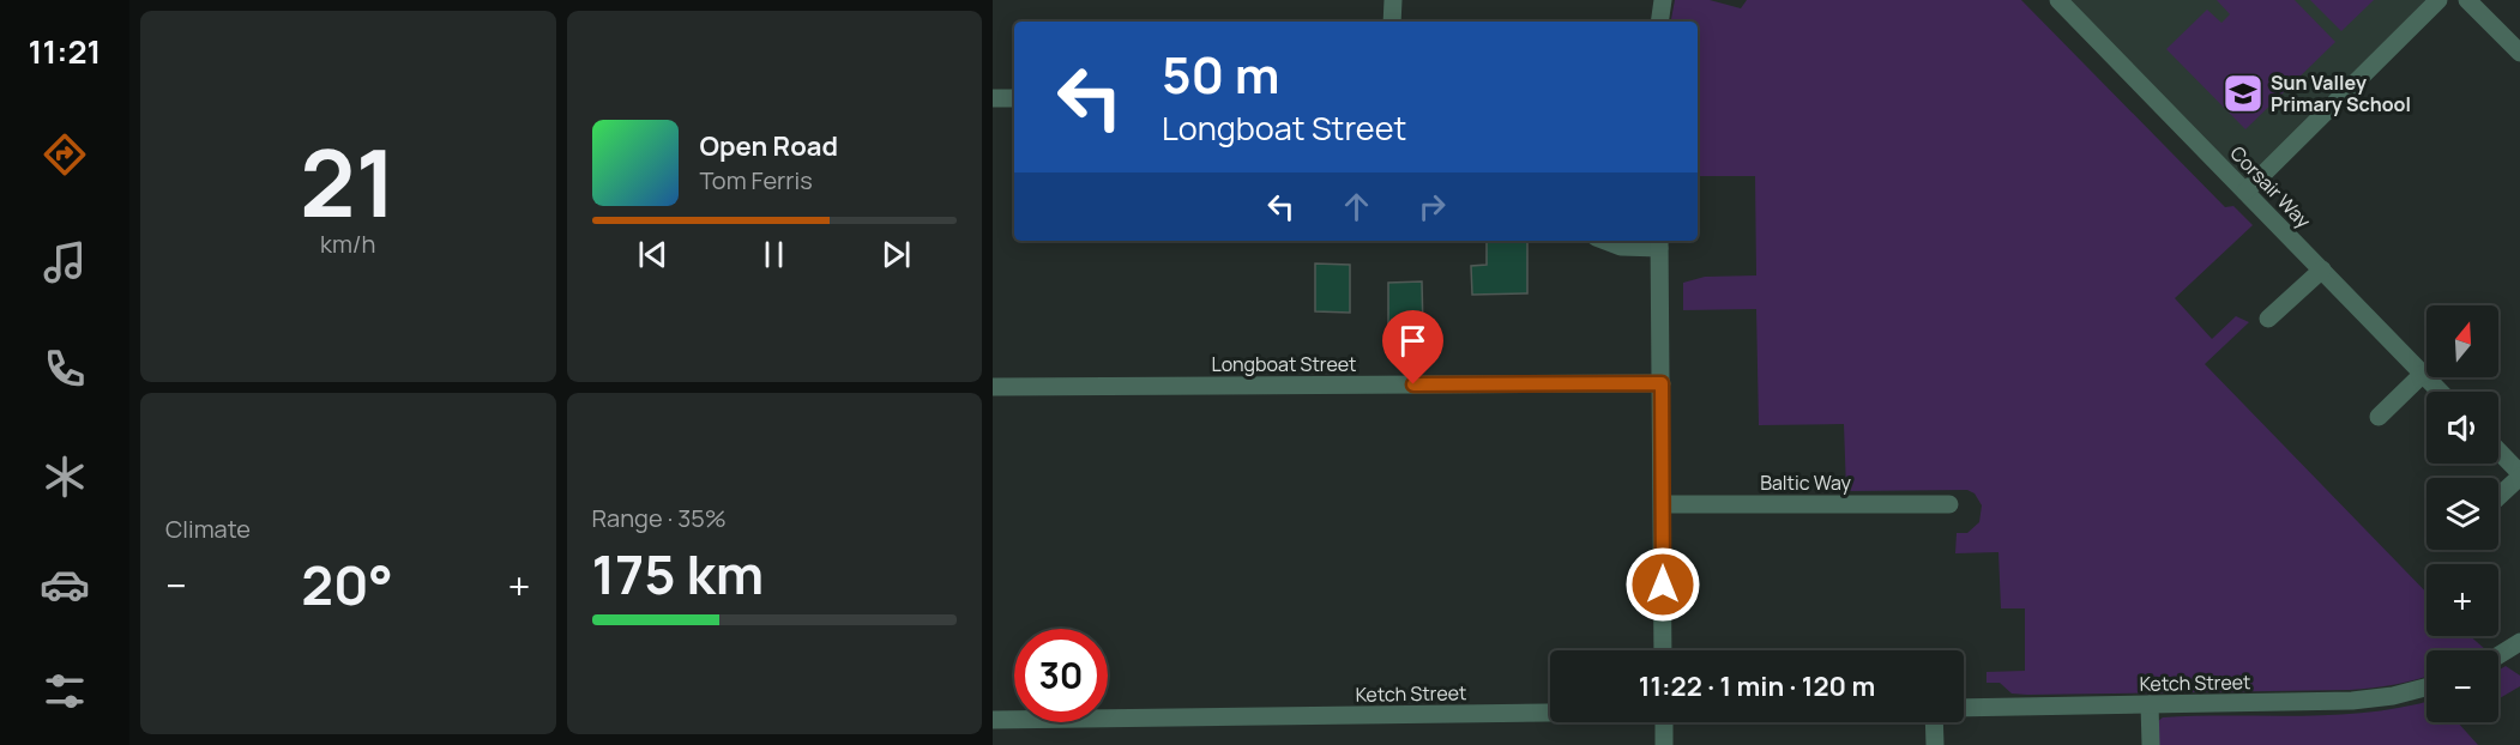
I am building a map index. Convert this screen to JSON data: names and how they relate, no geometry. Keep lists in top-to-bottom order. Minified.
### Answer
{"streets":{"street":["Corsair Way","Longboat Street","Baltic Way","Ketch Street"]},"places":{"school or university":["Sun Valley Primary School"]},"north":"top","page":{"tabs":"11:21","tile":[["21","km/h"],"Climate",["Range · 35%","175 km"]],"turn":["50 m","Longboat Street"],"song":["Open Road","Tom Ferris"],"map_buttons":["+","−"],"heat":["−","20°","+"],"limit":"30","trip":"11:22 · 1 min · 120 m"}}
